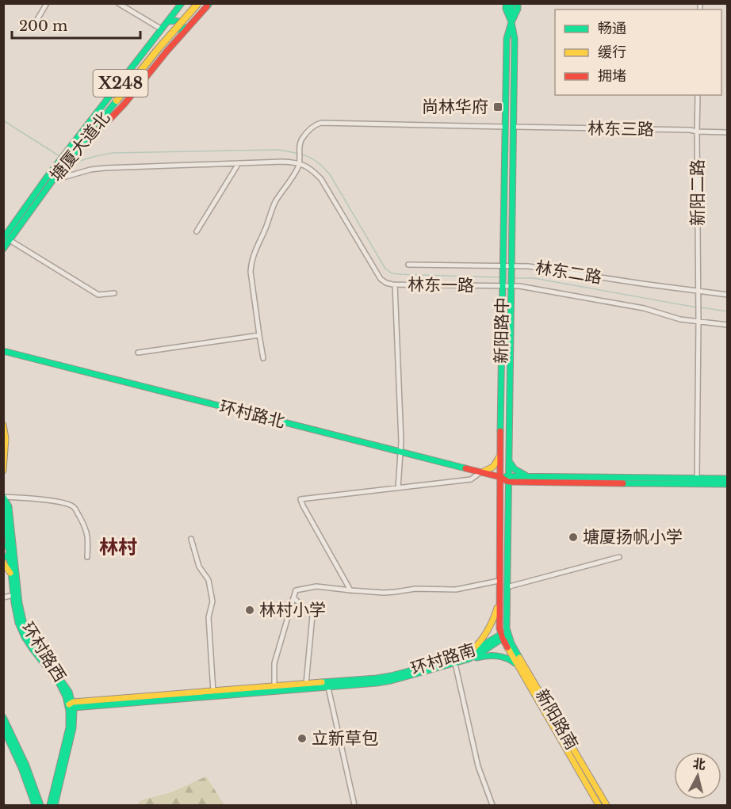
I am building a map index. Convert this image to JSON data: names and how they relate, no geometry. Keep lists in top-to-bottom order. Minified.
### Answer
{"streets":{"main road":["X248","塘厦大道北","新阳路中","环村路北","环村路西","环村路南","新阳路南"],"street":["林东三路","新阳二路","林东二路","林东一路"]},"crossings":[["林东三路","新阳二路"],["林东三路","新阳路中"],["新阳二路","林东二路"],["新阳二路","林东一路"],["林东二路","新阳路中"],["林东一路","新阳路中"],["新阳路中","环村路北"],["新阳路中","环村路南"],["新阳路中","新阳路南"],["环村路西","环村路南"],["环村路南","新阳路南"]],"districts":["林村"],"places":{"transit":["尚林华府"],"other":["塘厦扬帆小学","林村小学","立新草包"]},"legend":["畅通","缓行","拥堵"],"scale_bar":"200 m","north":"top"}
